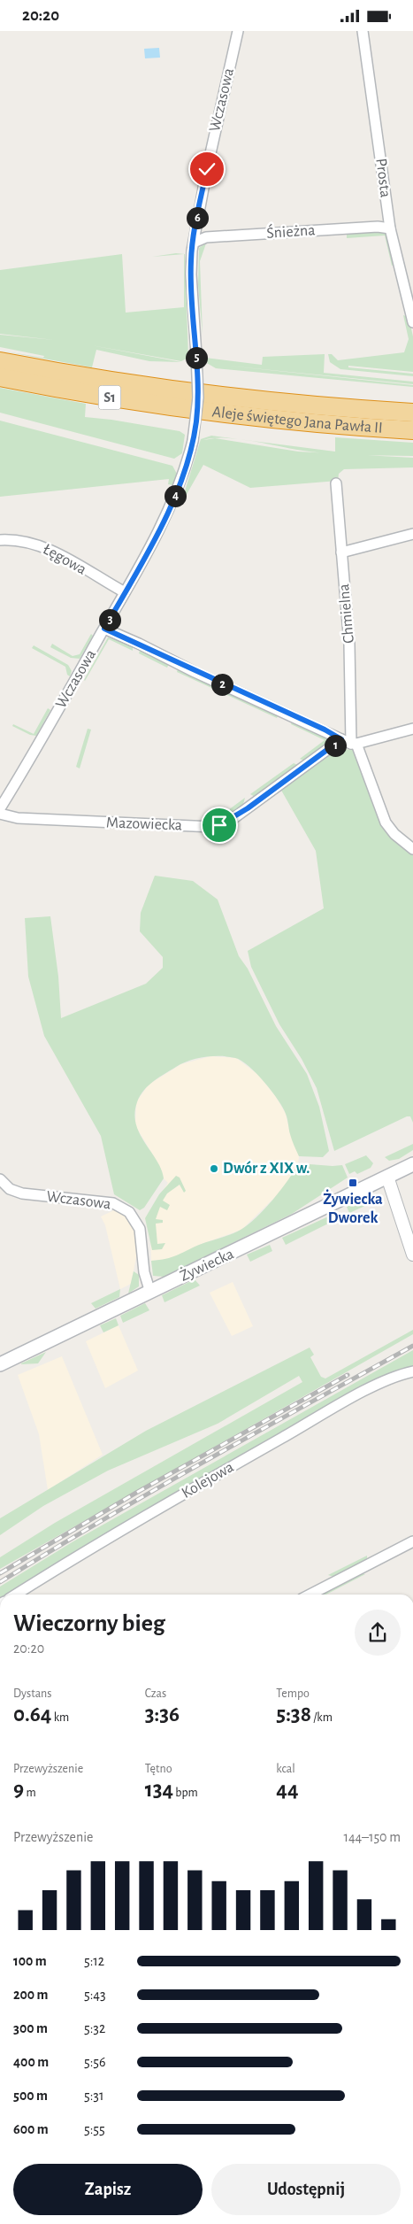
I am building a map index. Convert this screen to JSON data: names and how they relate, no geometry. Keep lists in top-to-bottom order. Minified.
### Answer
{"streets":{"highway":["S1","Aleje świętego Jana Pawła II"],"main road":["Żywiecka"],"street":["Wczasowa","Prosta","Śnieżna","Łęgowa","Chmielna","Mazowiecka","Kolejowa"]},"crossings":[["Wczasowa","Śnieżna"],["Wczasowa","Łęgowa"],["Wczasowa","Żywiecka"],["Prosta","Śnieżna"]],"places":{"other":["Dwór z XIX w."],"transit":["Żywiecka Dworek"]},"page":{"status":"20:20","pins":["6","5","4","3","2","1"],"heading":["Wieczorny bieg","20:20"],"stats":[["Dystans","0.64 km"],["Czas","3:36"],["Tempo","5:38 /km"],["Przewyższenie","9 m"],["Tętno","134 bpm"],["kcal","44"]],"chart":["Przewyższenie","144–150 m"],"list":[{"name":"100 m","note":"5:12"},{"name":"200 m","note":"5:43"},{"name":"300 m","note":"5:32"},{"name":"400 m","note":"5:56"},{"name":"500 m","note":"5:31"},{"name":"600 m","note":"5:55"}],"buttons":["Zapisz","Udostępnij"]}}
